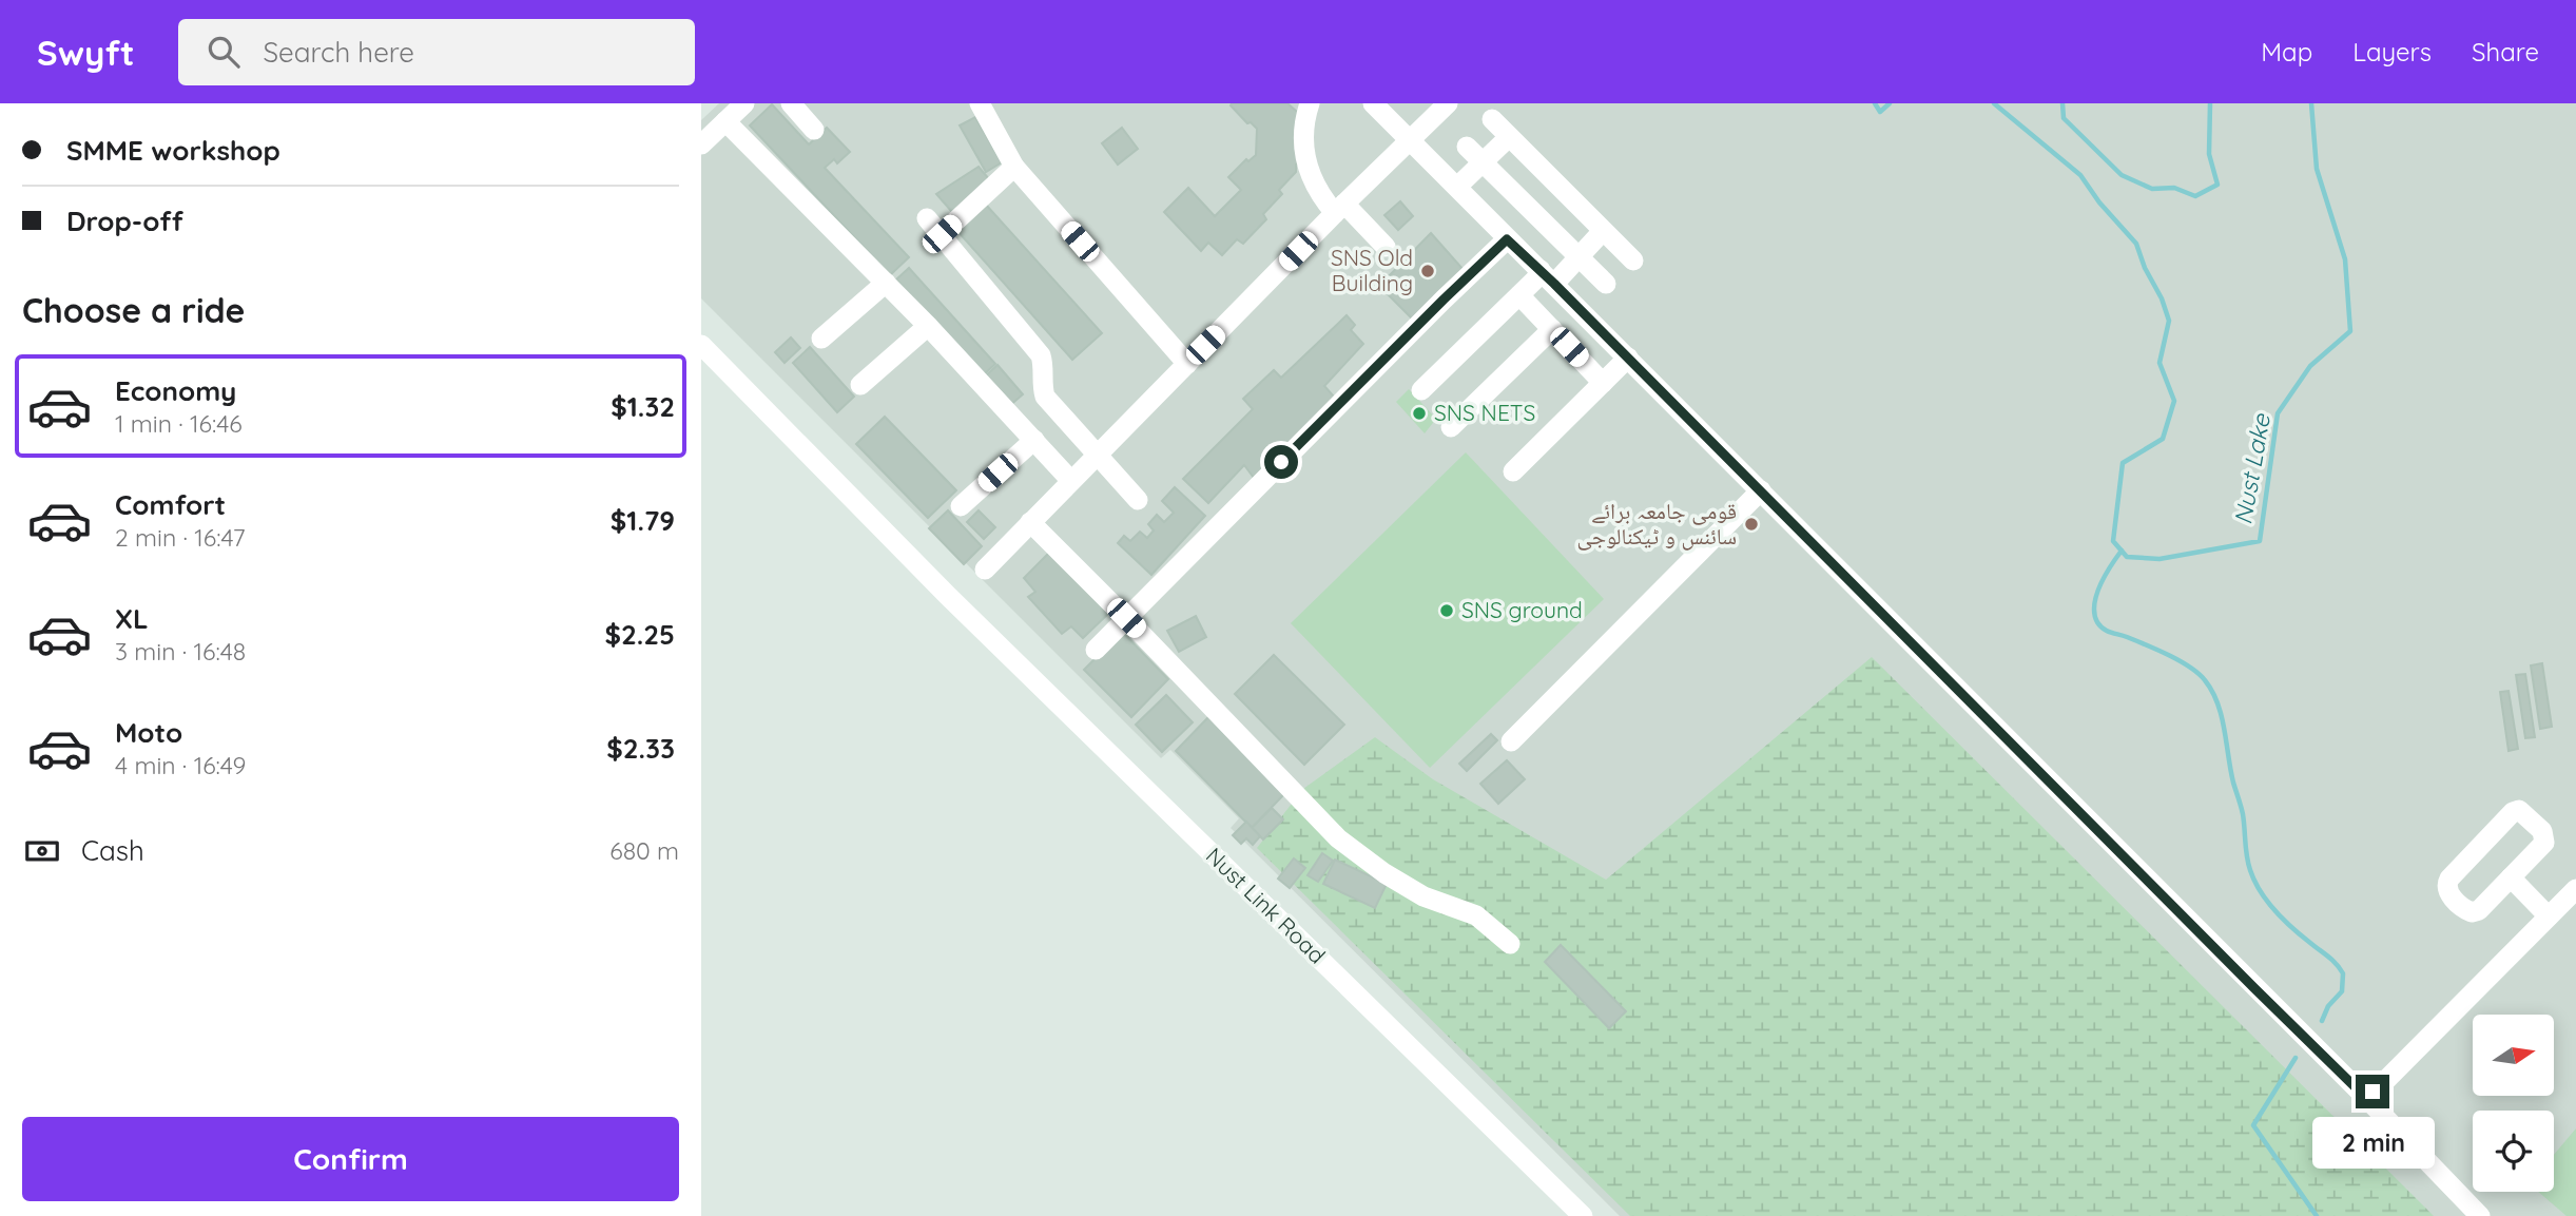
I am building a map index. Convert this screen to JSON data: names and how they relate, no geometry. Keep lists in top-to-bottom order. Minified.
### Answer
{"streets":{"street":["Nust Link Road"]},"water":["Nust Lake"],"places":["SNS Old Building","SNS NETS","قومی جامعہ برائے سائنس و ٹیکنالوجی","SNS ground"],"north":"right","page":{"header":"Swyft","search":"Search here","nav":["Map","Layers","Share"],"banner":["SMME workshop","Drop-off"],"heading":"Choose a ride","list":[{"name":"Economy","note":"1 min · 16:46","value":"$1.32"},{"name":"Comfort","note":"2 min · 16:47","value":"$1.79"},{"name":"XL","note":"3 min · 16:48","value":"$2.25"},{"name":"Moto","note":"4 min · 16:49","value":"$2.33"}],"pay":["Cash","680 m"],"buttons":"Confirm","bubble":"2 min"}}
